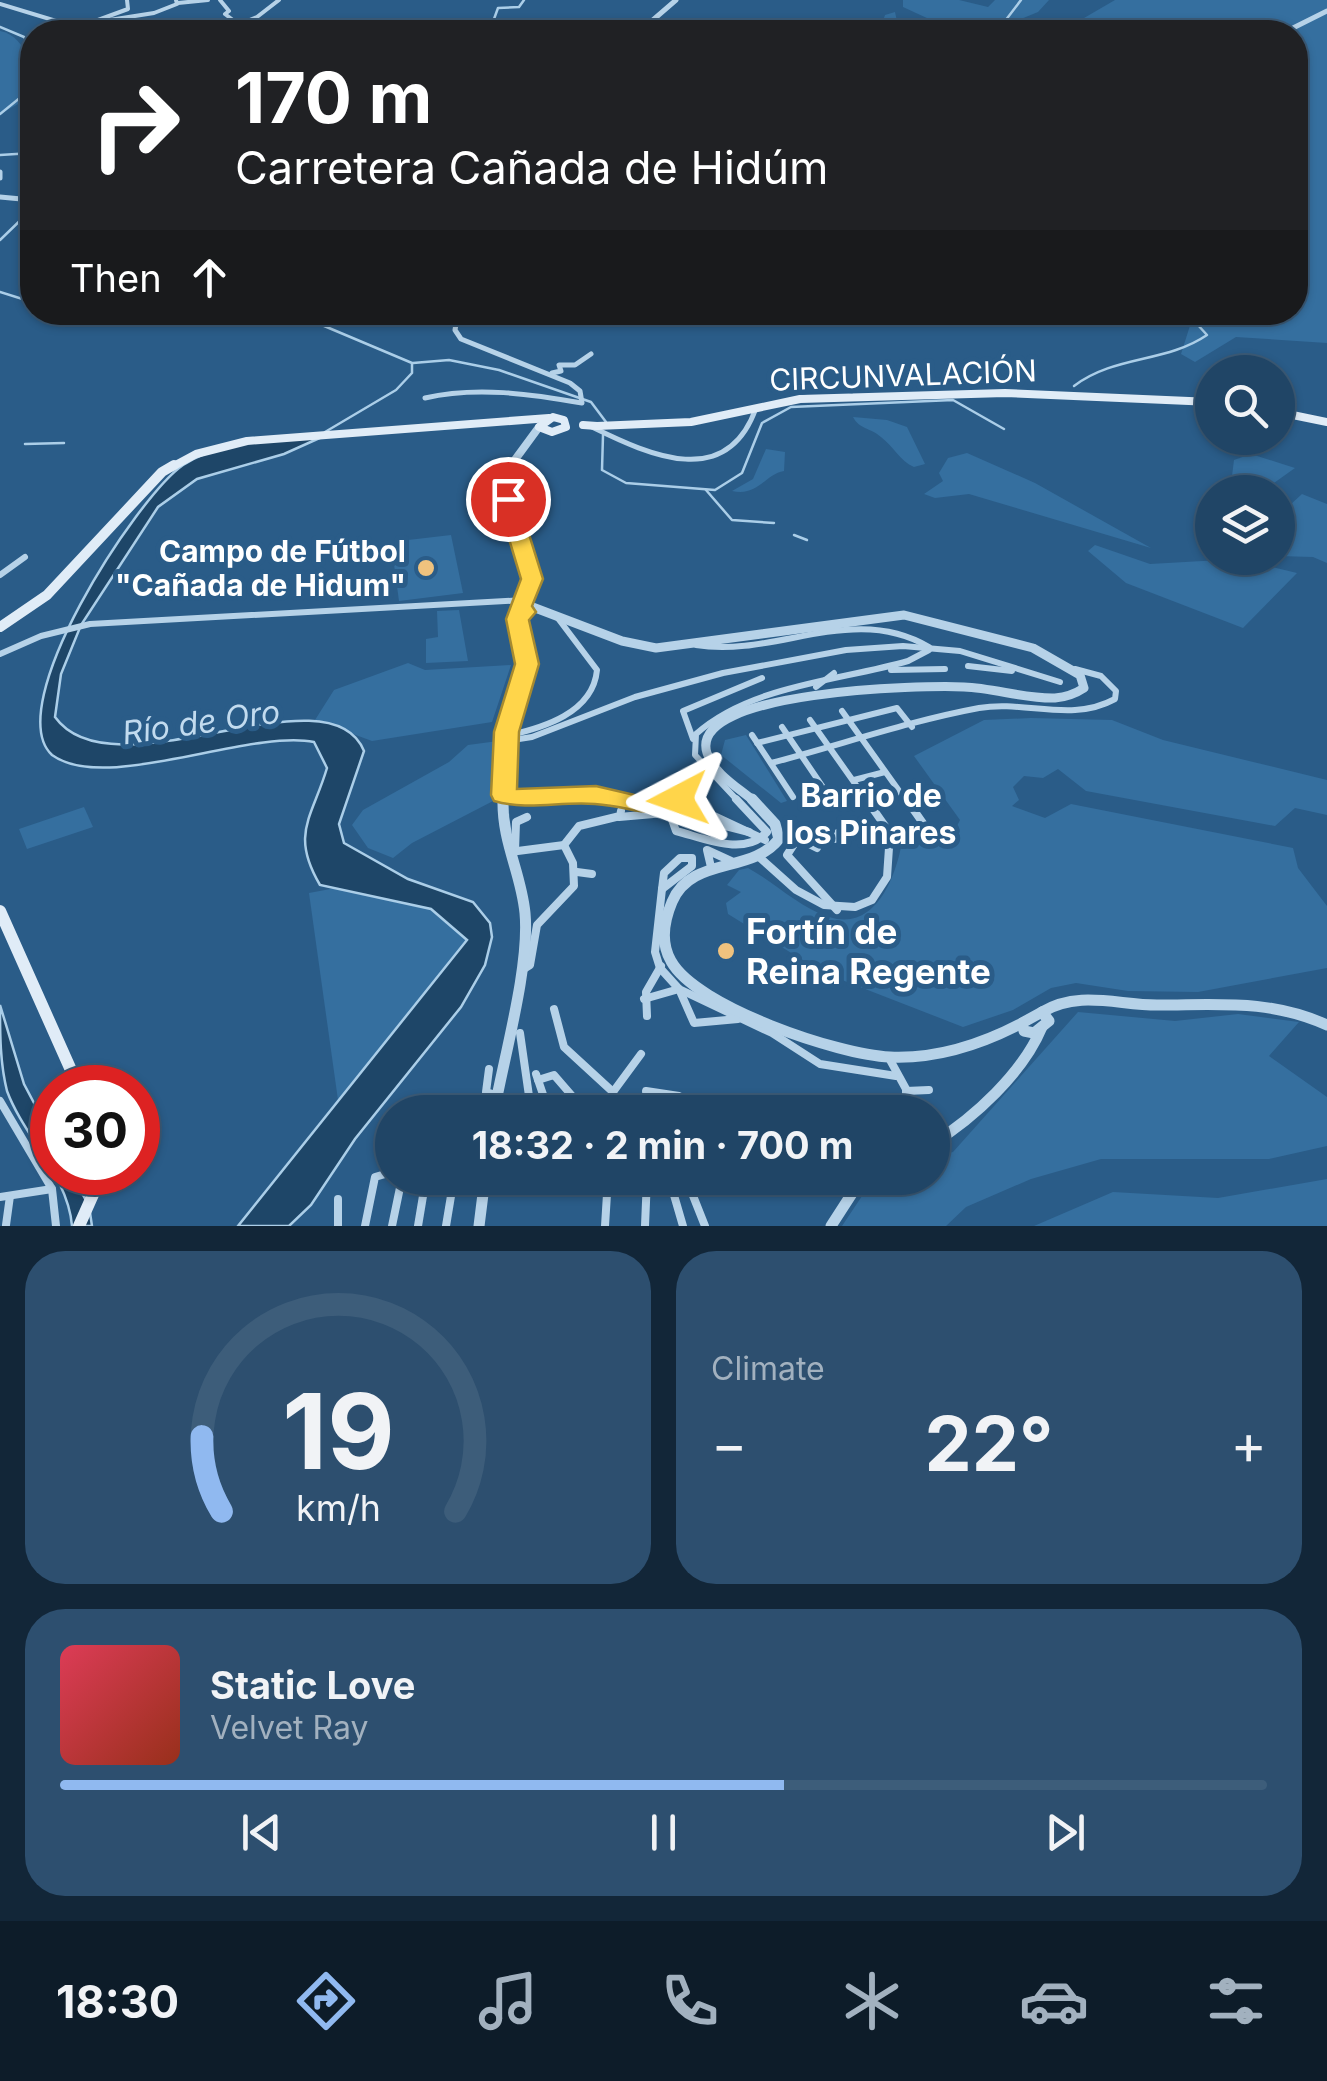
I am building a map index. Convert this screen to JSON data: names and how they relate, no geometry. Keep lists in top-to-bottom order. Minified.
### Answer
{"streets":{"main road":["CIRCUNVALACIÓN"]},"districts":["Barrio de los Pinares"],"water":["Río de Oro"],"places":["Campo de Fútbol \"Cañada de Hidum\"","Fortín de Reina Regente"],"page":{"turn":["170 m","Carretera Cañada de Hidúm"],"then":"Then","limit":"30","trip":"18:32 · 2 min · 700 m","tile":"Climate","heat":["−","22°","+"],"song":["Static Love","Velvet Ray"],"tabs":"18:30","gauge":["19","km/h"]}}
